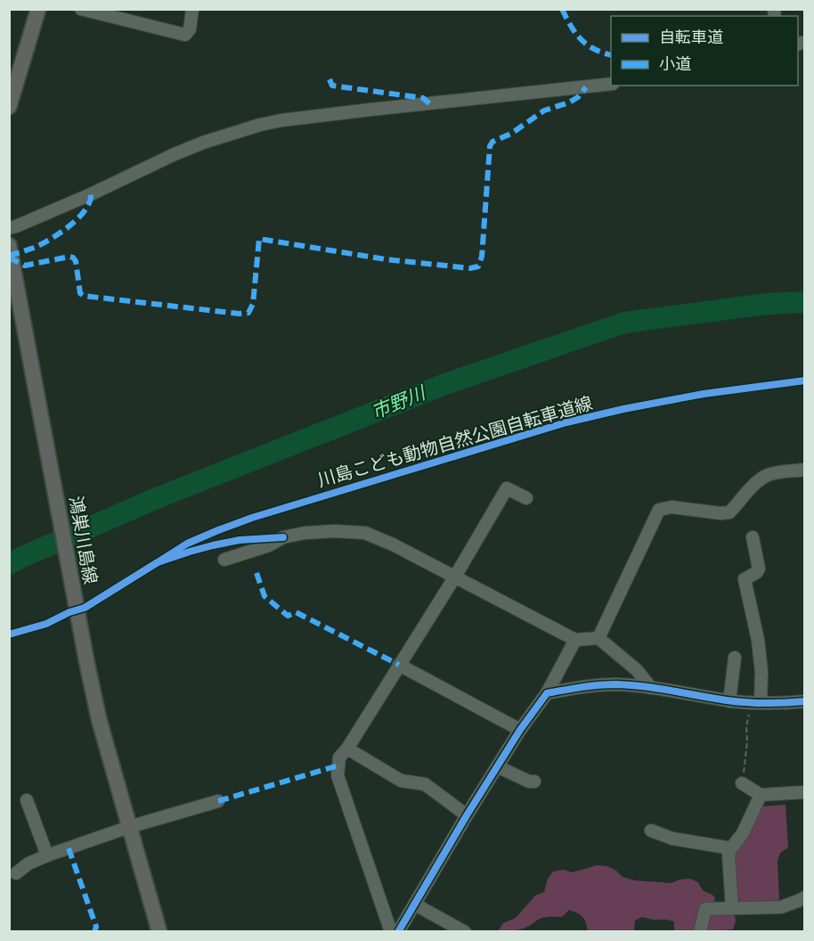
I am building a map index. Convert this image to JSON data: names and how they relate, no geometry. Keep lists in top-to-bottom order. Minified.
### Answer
{"streets":{"main road":["鴻巣川島線"],"cycle path":["川島こども動物自然公園自転車道線"]},"water":["市野川"],"legend":["自転車道","小道"]}
